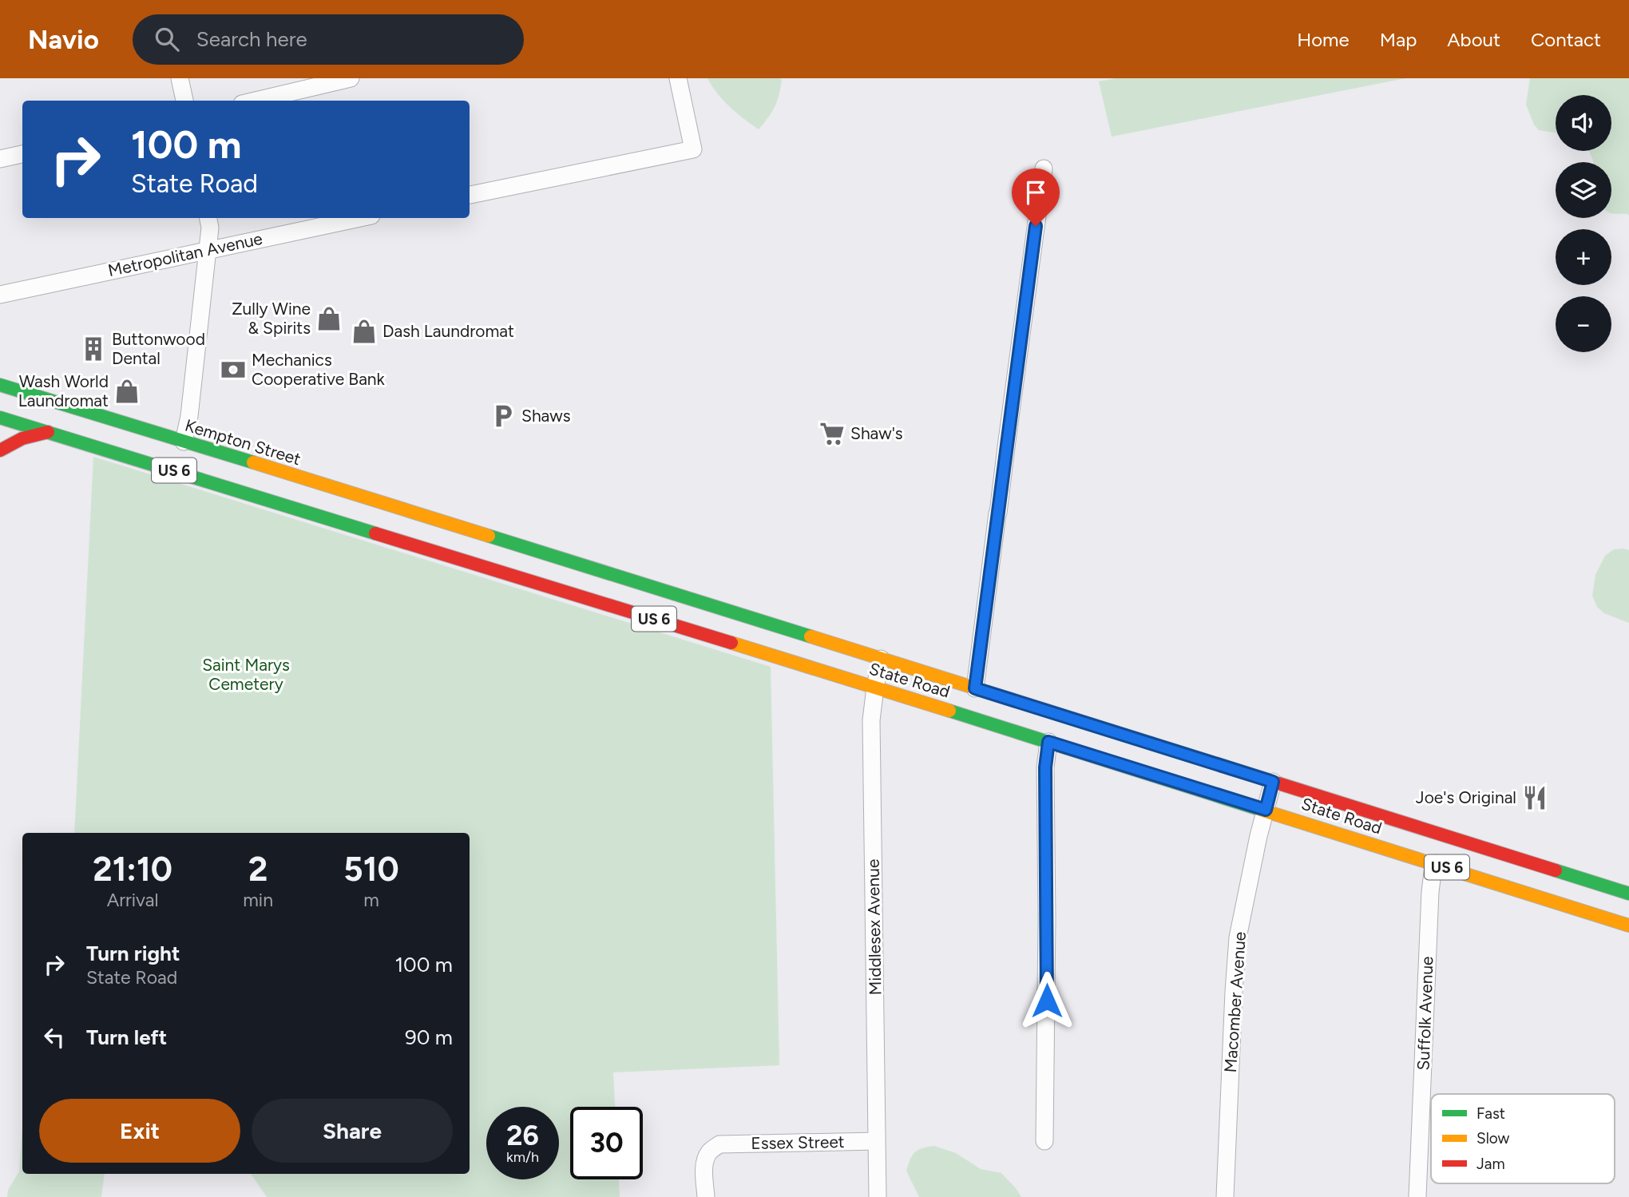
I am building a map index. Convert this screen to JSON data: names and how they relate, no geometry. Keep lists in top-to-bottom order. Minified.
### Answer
{"streets":{"main road":["Kempton Street","US 6","State Road"],"street":["Metropolitan Avenue","Middlesex Avenue","Macomber Avenue","Suffolk Avenue","Essex Street"]},"crossings":[["Kempton Street","US 6"],["Kempton Street","State Road"],["US 6","State Road"],["State Road","Middlesex Avenue"],["State Road","Macomber Avenue"],["State Road","Suffolk Avenue"],["Middlesex Avenue","Essex Street"]],"parks":["Saint Marys Cemetery"],"places":{"shop":["Zully Wine & Spirits","Dash Laundromat","Wash World Laundromat"],"building":["Buttonwood Dental"],"bank":["Mechanics Cooperative Bank"],"parking":["Shaws"],"supermarket":["Shaw's"],"restaurant":["Joe's Original"]},"legend":["Fast","Slow","Jam"],"page":{"header":"Navio","search":"Search here","nav":["Home","Map","About","Contact"],"map_buttons":["+","−"],"turn":["100 m","State Road"],"eta":["21:10","Arrival","2","min","510","m"],"list":[{"name":"Turn right","note":"State Road","value":"100 m"},{"name":"Turn left","value":"90 m"}],"buttons":["Exit","Share"],"speed":"26 km/h","limit":"30"}}
